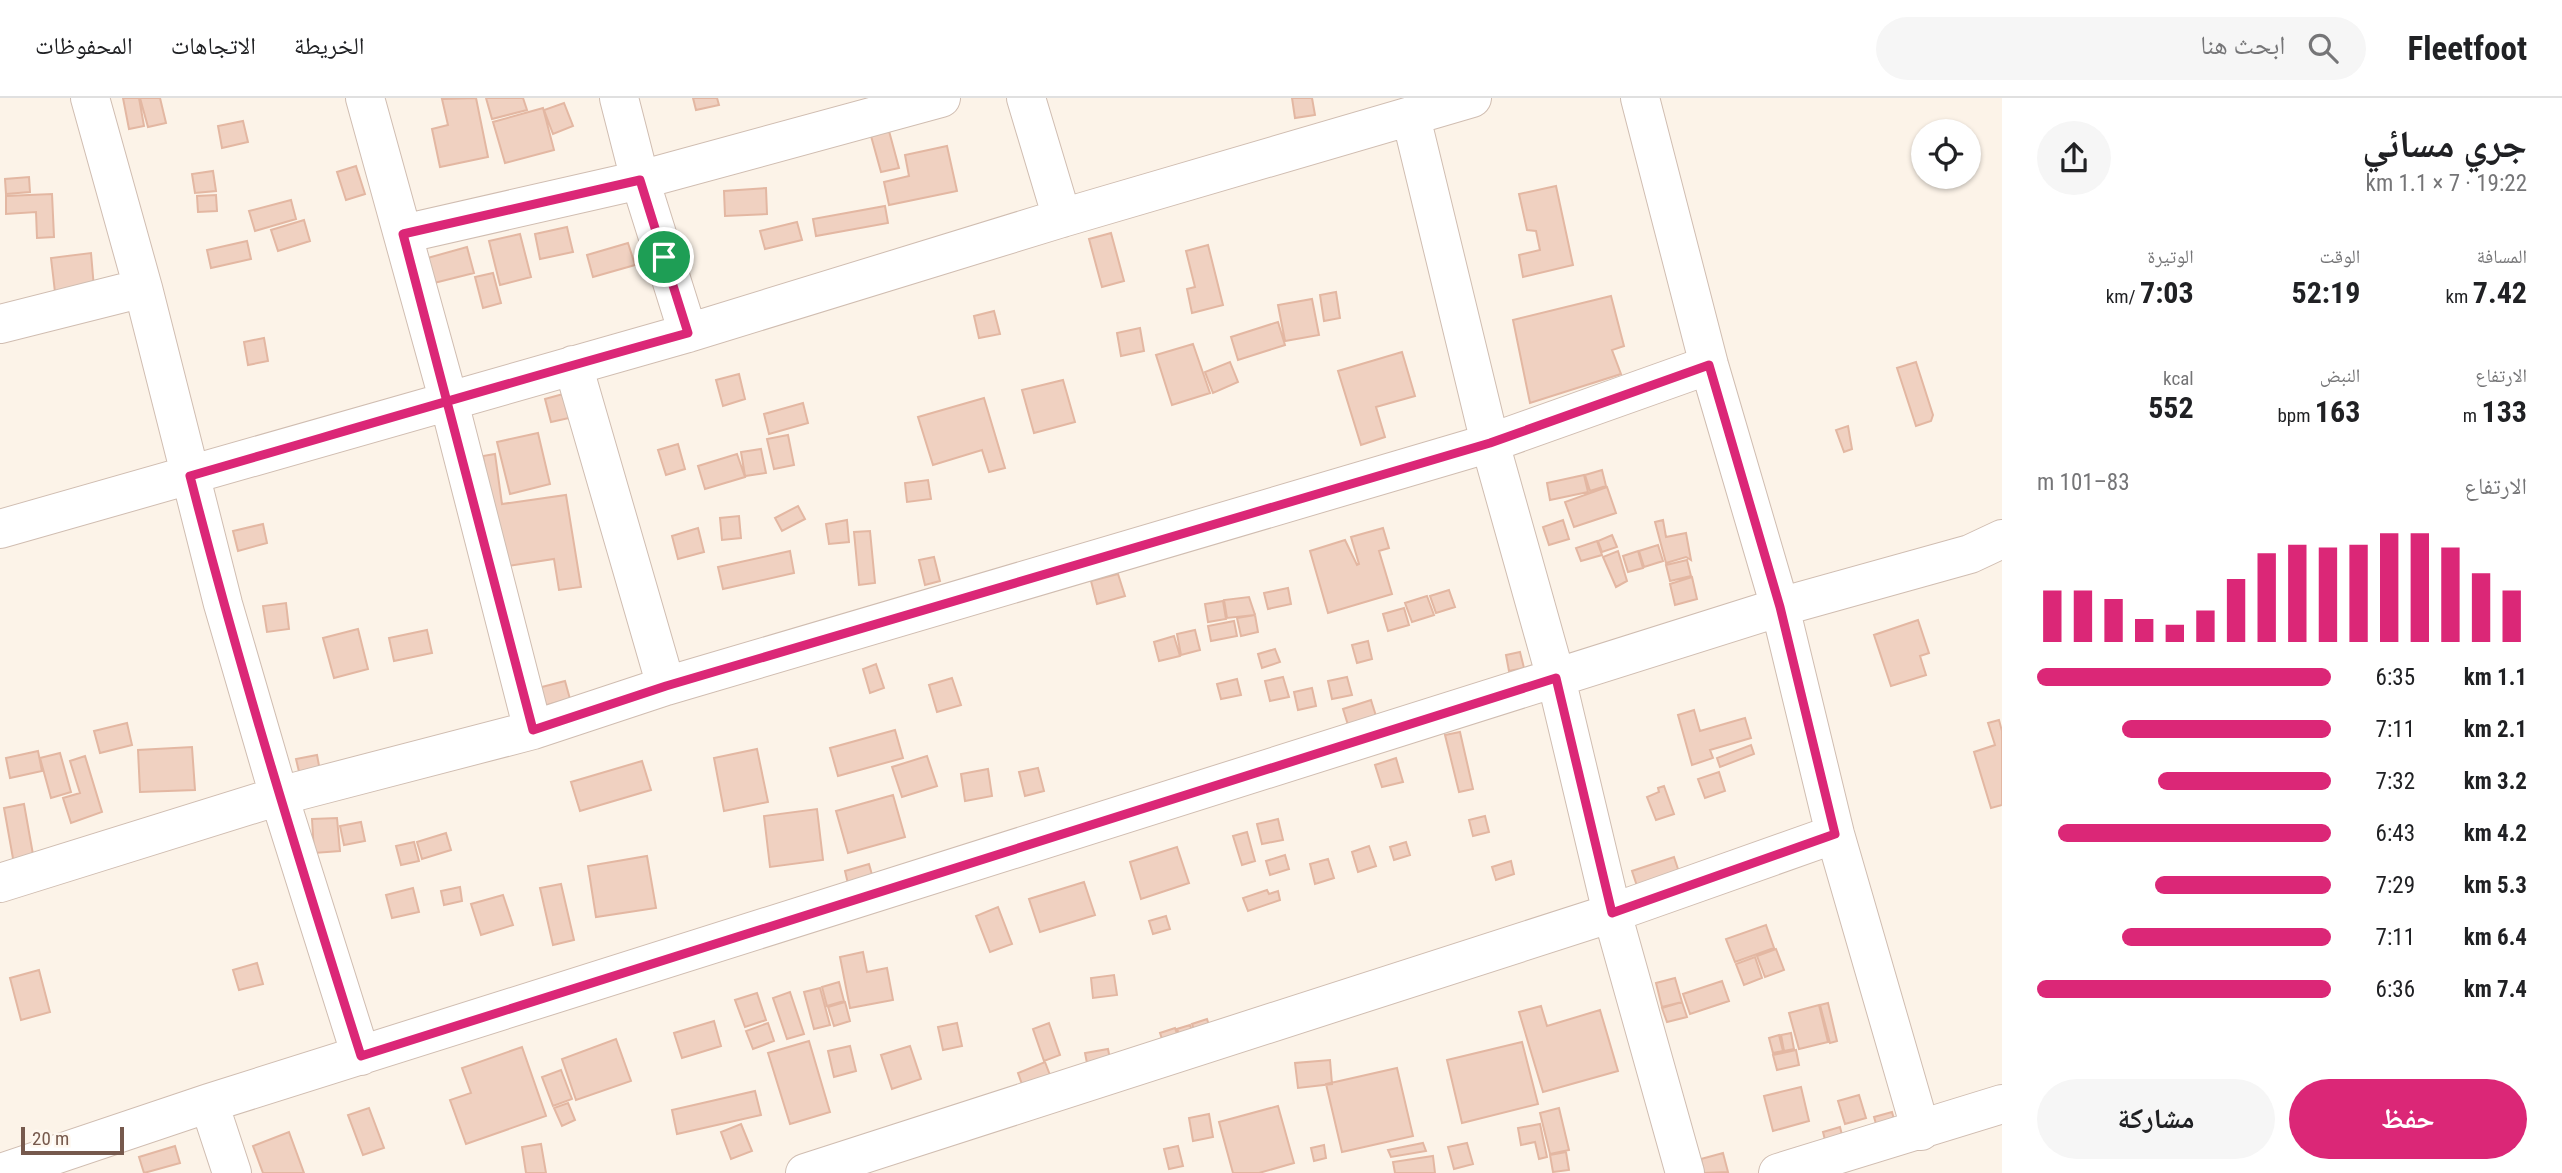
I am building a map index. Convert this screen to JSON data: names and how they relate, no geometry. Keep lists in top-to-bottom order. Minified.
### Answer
{"scale_bar":"20 m","page":{"header":"Fleetfoot","search":"ابحث هنا","nav":["الخريطة","الاتجاهات","المحفوظات"],"heading":["جري مسائي","19:22 · 7 × 1.1 km"],"stats":[["المسافة","7.42 km"],["الوقت","52:19"],["الوتيرة","7:03 /km"],["الارتفاع","133 m"],["النبض","163 bpm"],["kcal","552"]],"chart":["الارتفاع","83–101 m"],"list":[{"name":"1.1 km","note":"6:35"},{"name":"2.1 km","note":"7:11"},{"name":"3.2 km","note":"7:32"},{"name":"4.2 km","note":"6:43"},{"name":"5.3 km","note":"7:29"},{"name":"6.4 km","note":"7:11"},{"name":"7.4 km","note":"6:36"}],"buttons":["حفظ","مشاركة"],"scale":"20 m"}}
